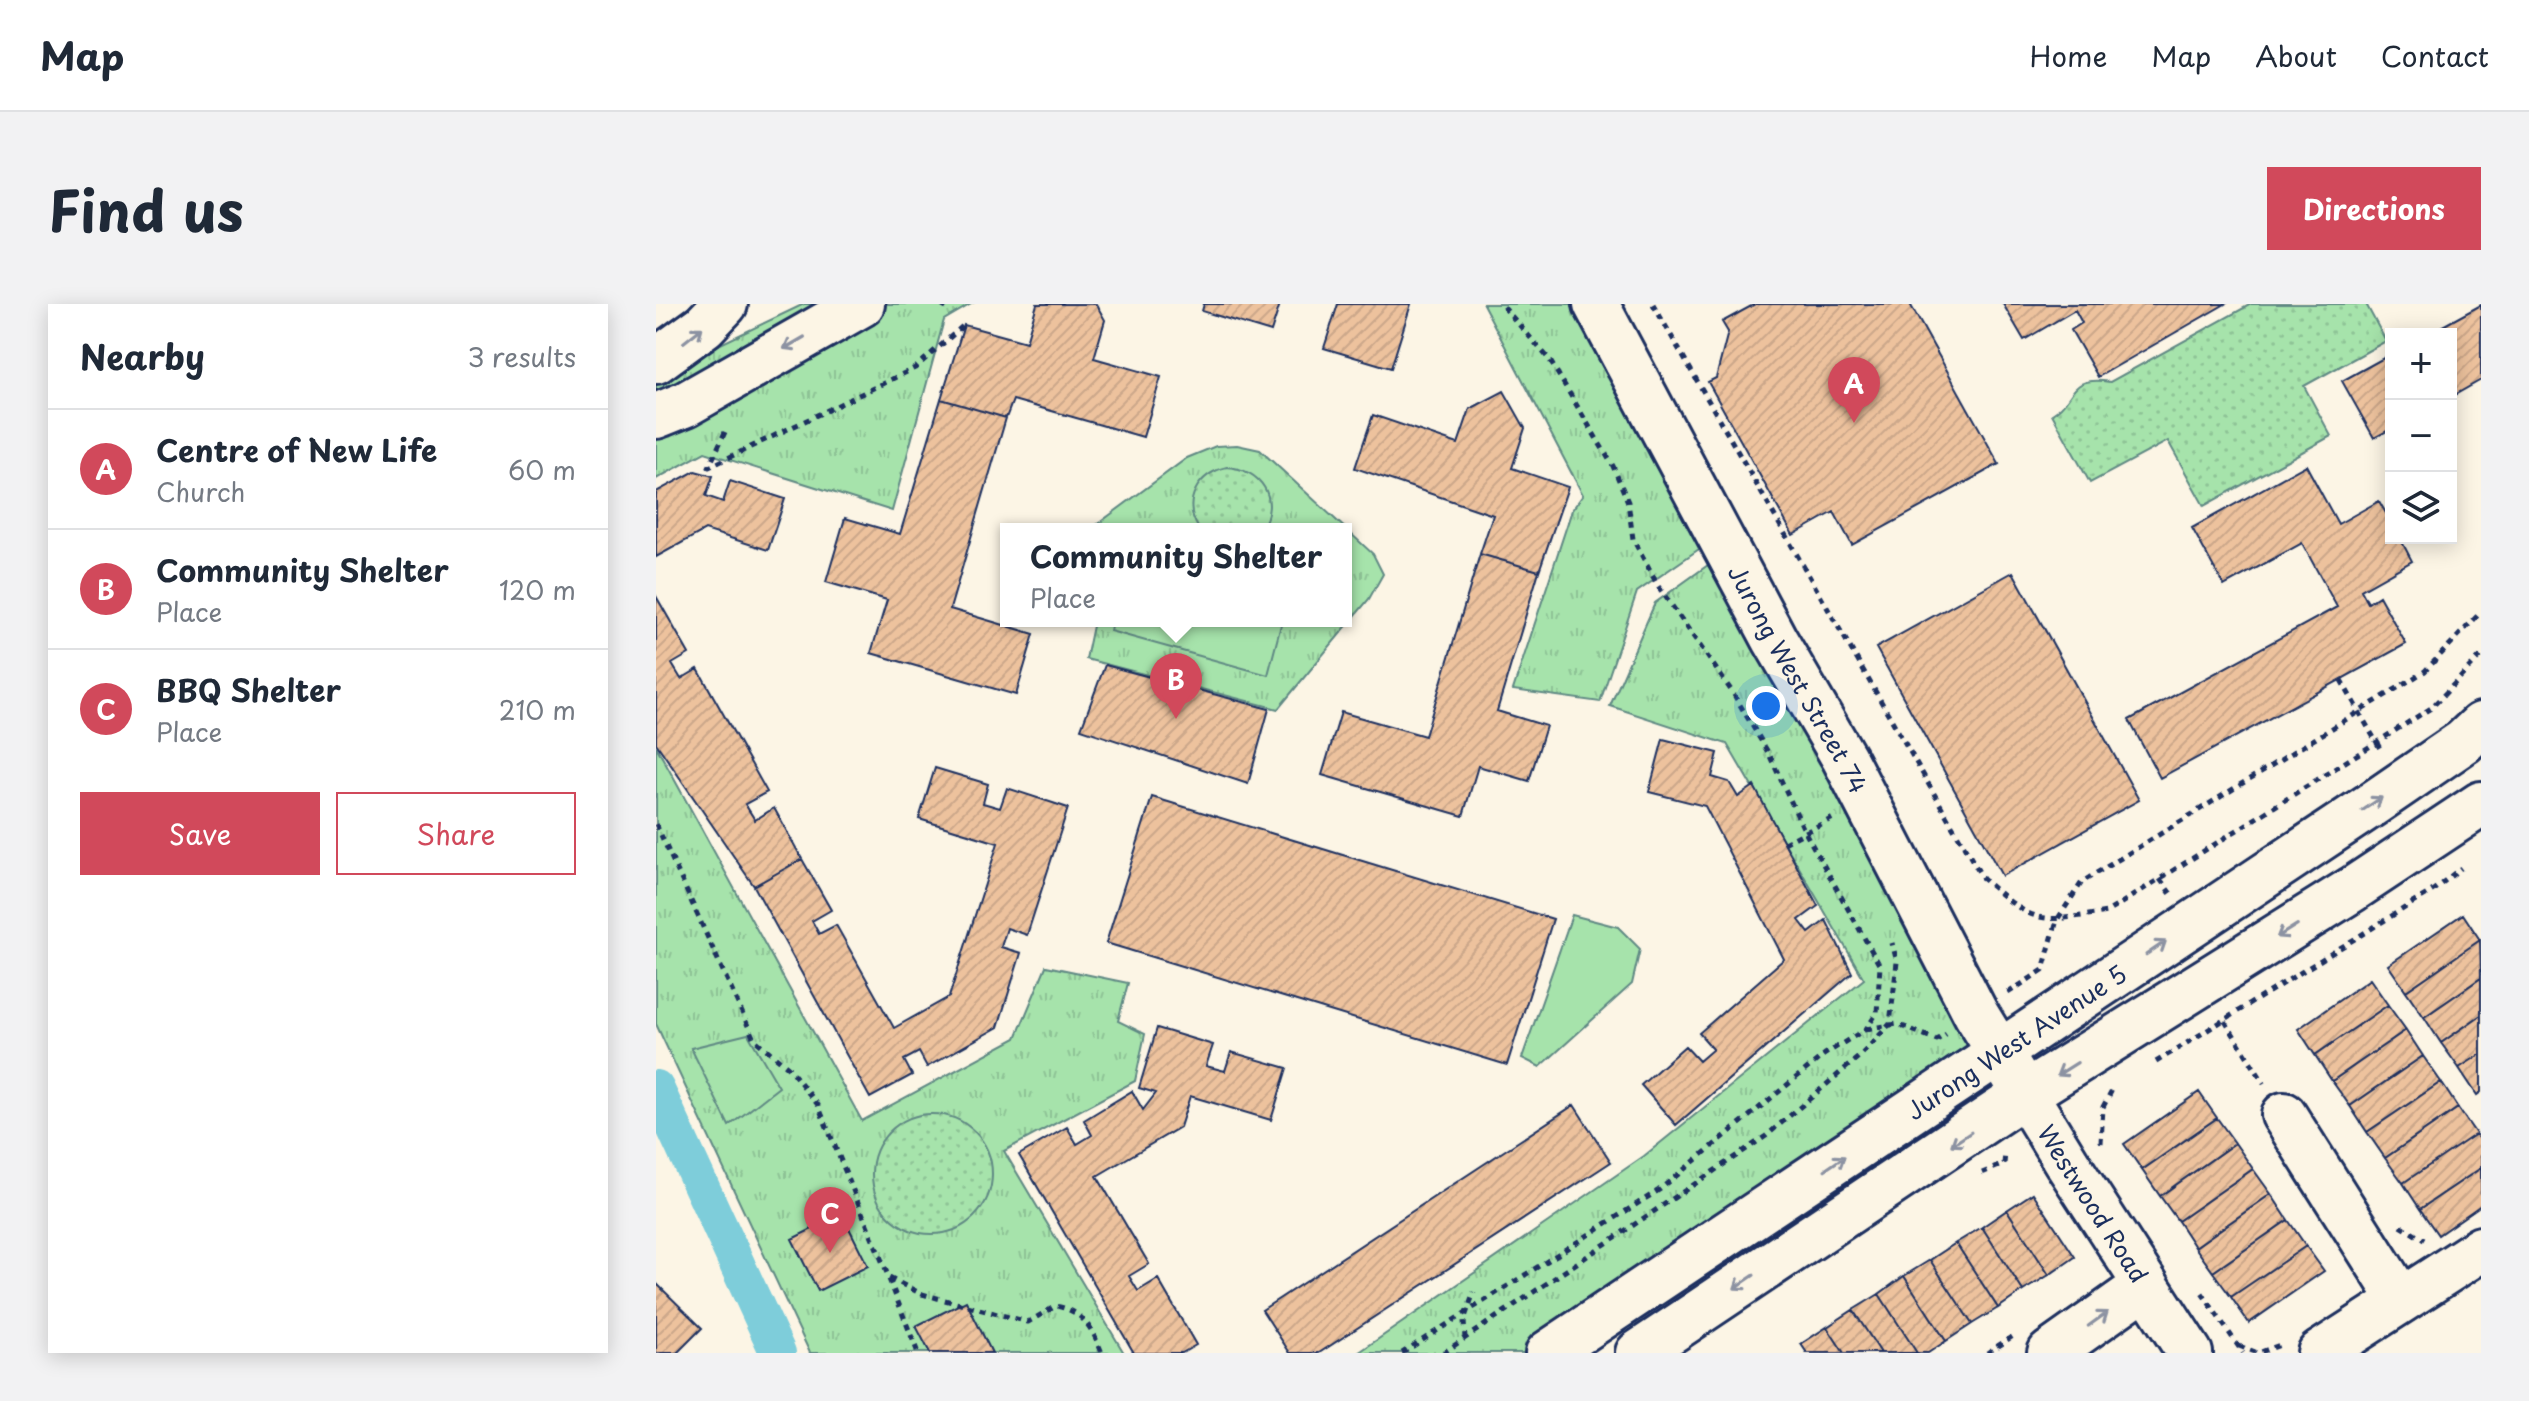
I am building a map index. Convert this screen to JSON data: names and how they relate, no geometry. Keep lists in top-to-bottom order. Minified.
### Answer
{"streets":{"street":["Jurong West Street 74","Jurong West Avenue 5","Westwood Road"]},"crossings":[["Jurong West Street 74","Jurong West Avenue 5"],["Jurong West Street 74","Westwood Road"],["Jurong West Avenue 5","Westwood Road"]],"page":{"header":"Map","nav":["Home","Map","About","Contact"],"title":"Find us","buttons":["Directions",["Save","Share"]],"heading":["Nearby","3 results"],"map_buttons":["+","−"],"pins":["A","B","C"],"list":[{"mark":"A","name":"Centre of New Life","note":"Church","value":"60 m"},{"mark":"B","name":"Community Shelter","note":"Place","value":"120 m"},{"mark":"C","name":"BBQ Shelter","note":"Place","value":"210 m"}],"popup":["Community Shelter","Place"]}}
